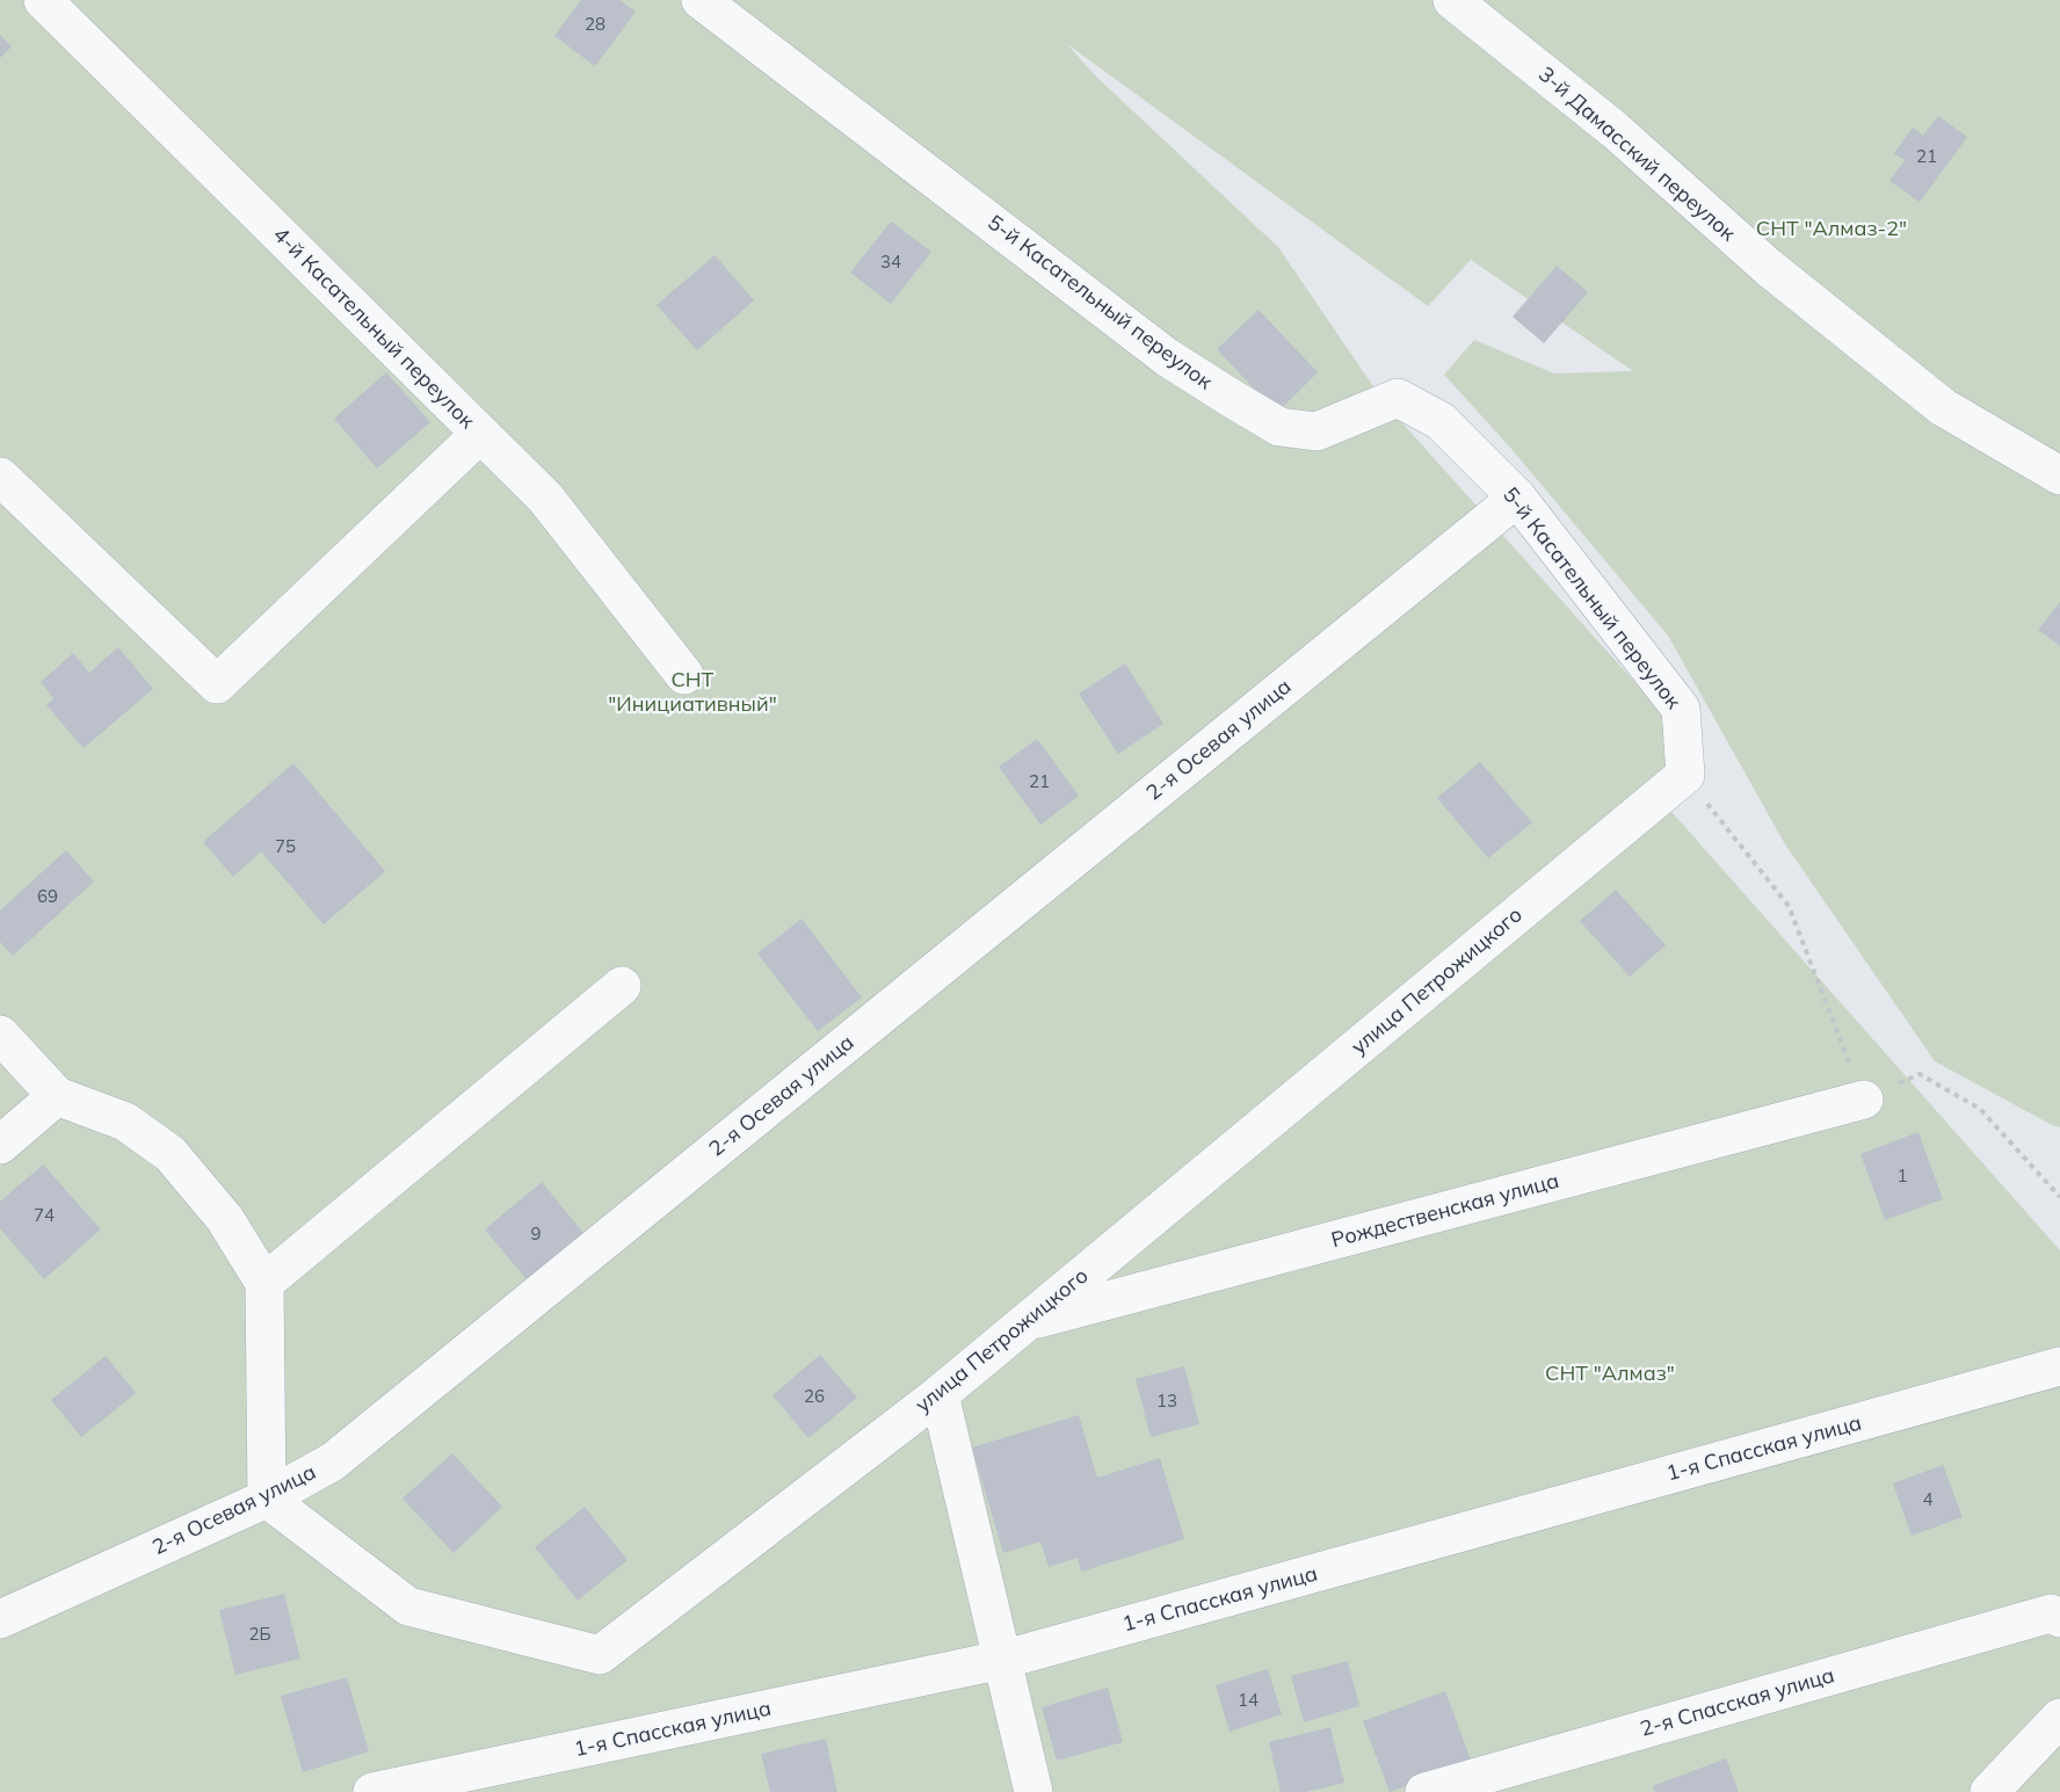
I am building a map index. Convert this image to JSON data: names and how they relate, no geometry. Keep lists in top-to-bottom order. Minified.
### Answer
{"streets":{"street":["3-й Дамасский переулок","5-й Касательный переулок","4-й Касательный переулок","2-я Осевая улица","улица Петрожицкого","Рождественская улица","1-я Спасская улица","2-я Спасская улица"]},"crossings":[["5-й Касательный переулок","2-я Осевая улица"],["5-й Касательный переулок","улица Петрожицкого"],["2-я Осевая улица","улица Петрожицкого"],["улица Петрожицкого","Рождественская улица"]],"parks":["СНТ \"Алмаз-2\"","СНТ \"Инициативный\"","СНТ \"Алмаз\""],"house_numbers":["28","21","34","21","75","69","1","74","9","26","13","4","2Б","14"]}
